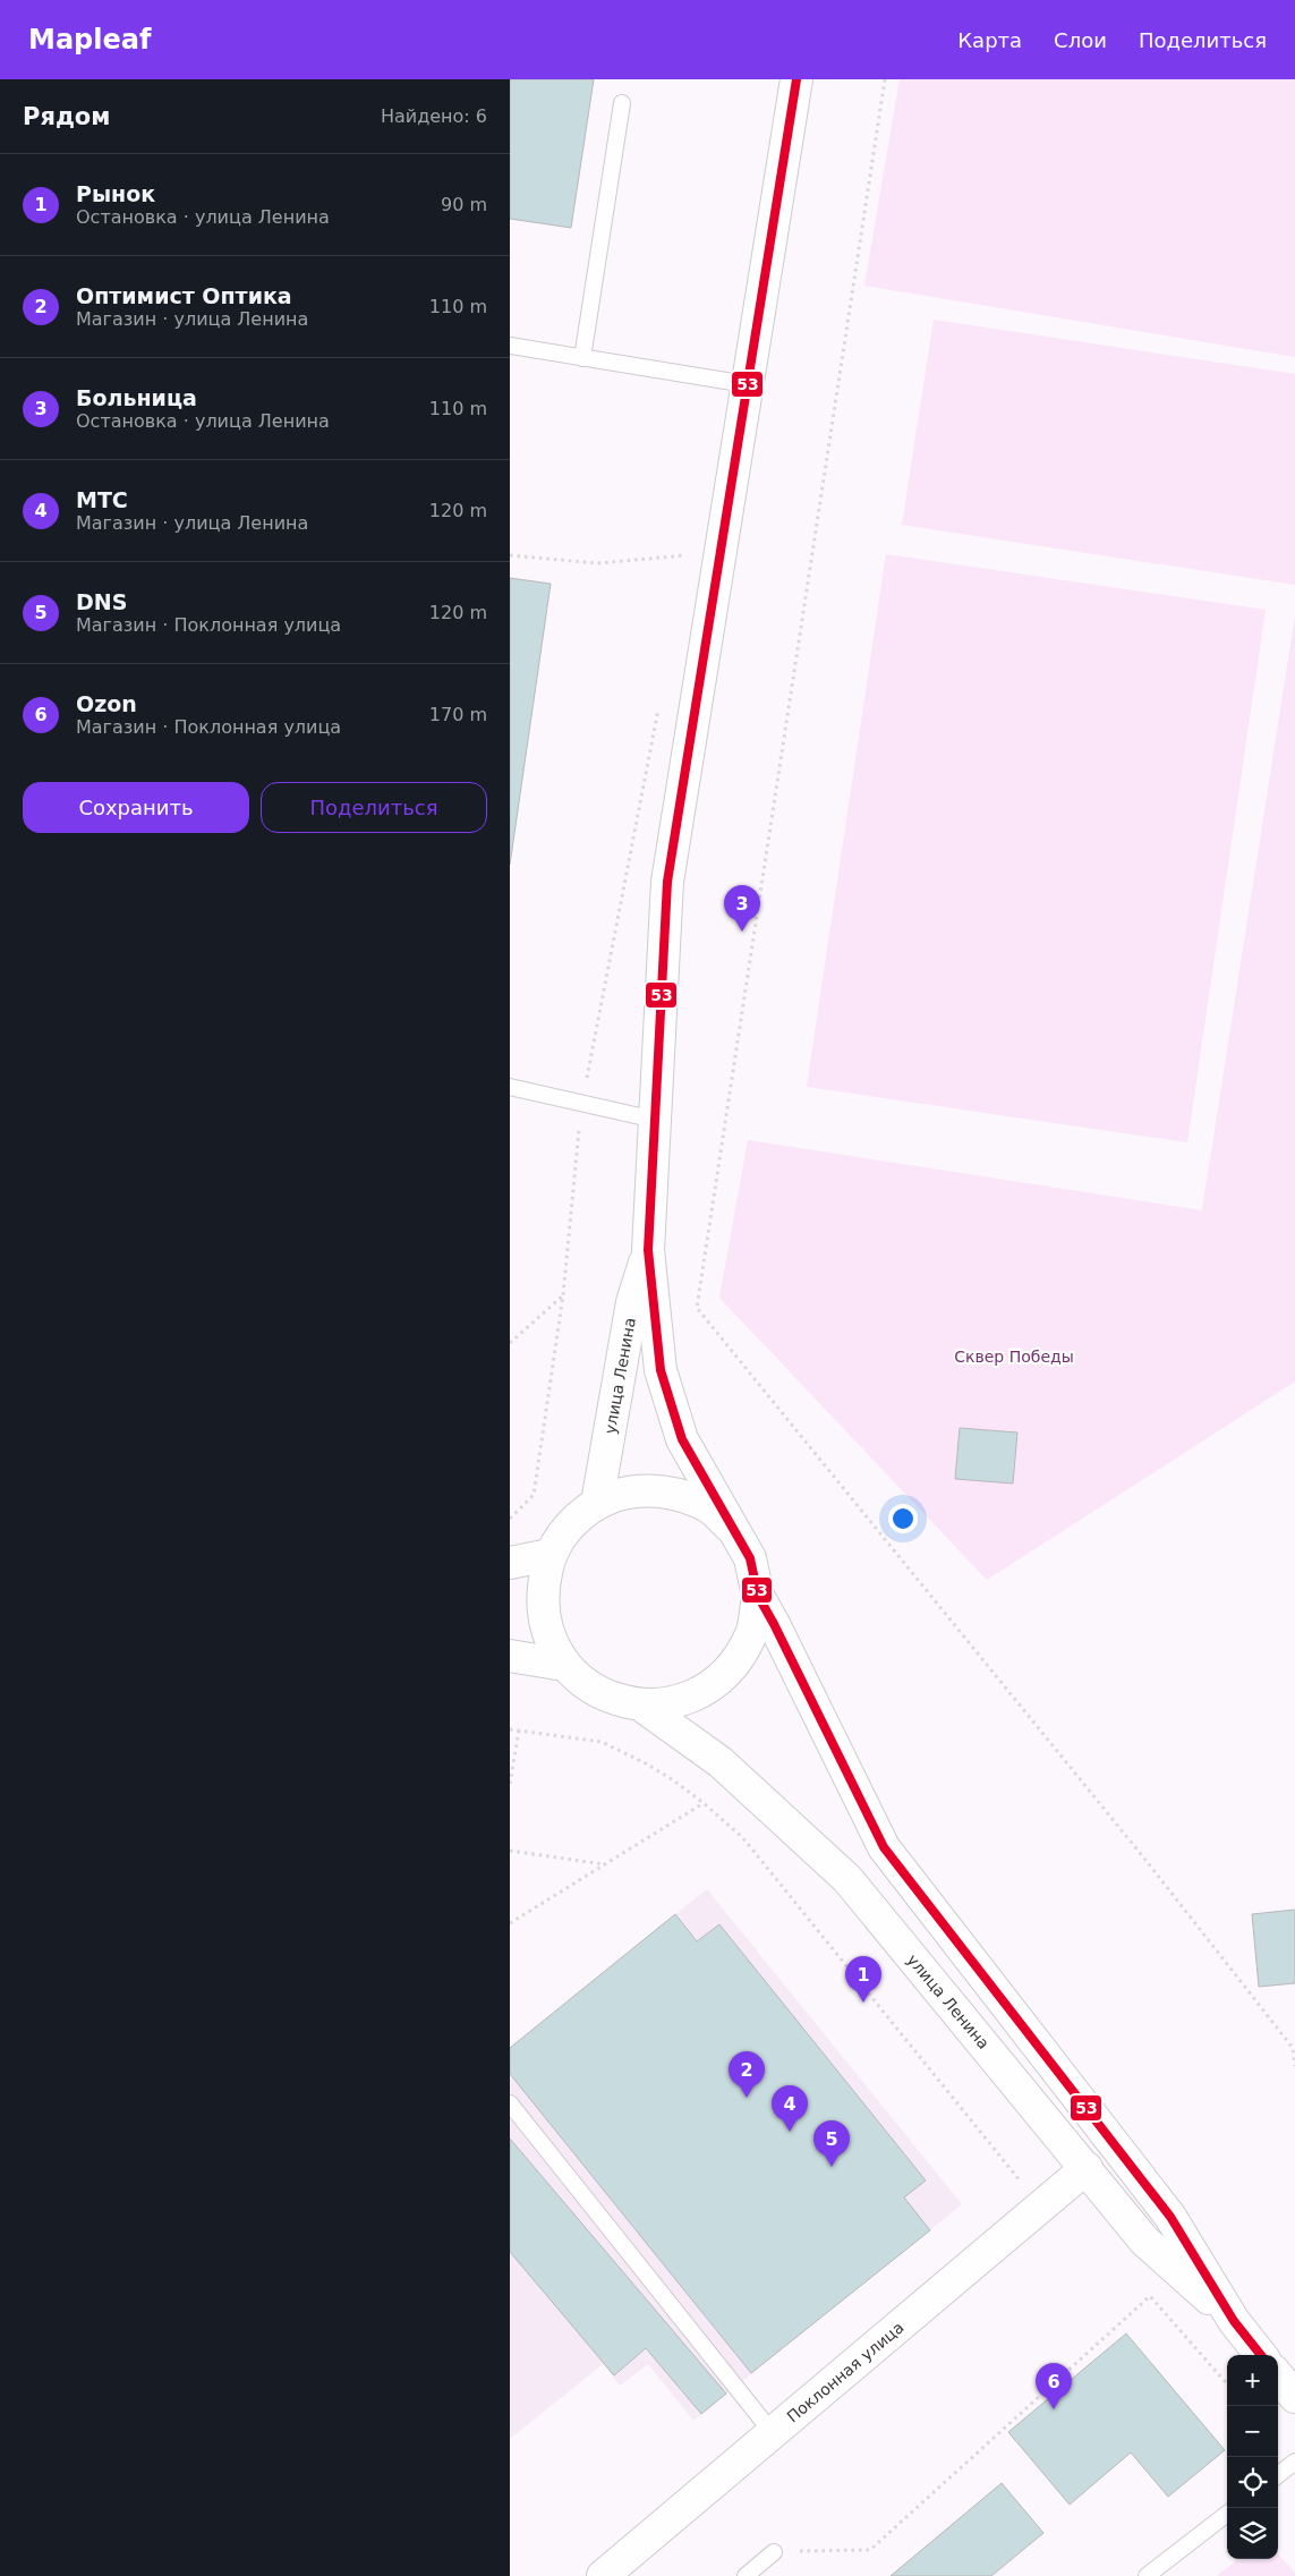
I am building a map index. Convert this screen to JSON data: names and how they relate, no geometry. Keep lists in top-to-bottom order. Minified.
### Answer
{"streets":{"street":["улица Ленина","Поклонная улица"]},"crossings":[["улица Ленина","Поклонная улица"]],"parks":["Сквер Победы"],"lines":["transit line 53"],"page":{"header":"Mapleaf","nav":["Карта","Слои","Поделиться"],"heading":["Рядом","Найдено: 6"],"list":[{"mark":"1","name":"Рынок","note":"Остановка · улица Ленина","value":"90 m"},{"mark":"2","name":"Оптимист Оптика","note":"Магазин · улица Ленина","value":"110 m"},{"mark":"3","name":"Больница","note":"Остановка · улица Ленина","value":"110 m"},{"mark":"4","name":"МТС","note":"Магазин · улица Ленина","value":"120 m"},{"mark":"5","name":"DNS","note":"Магазин · Поклонная улица","value":"120 m"},{"mark":"6","name":"Ozon","note":"Магазин · Поклонная улица","value":"170 m"}],"buttons":["Сохранить","Поделиться"],"pins":["3","1","2","4","5","6"],"map_buttons":["+","−"]}}
